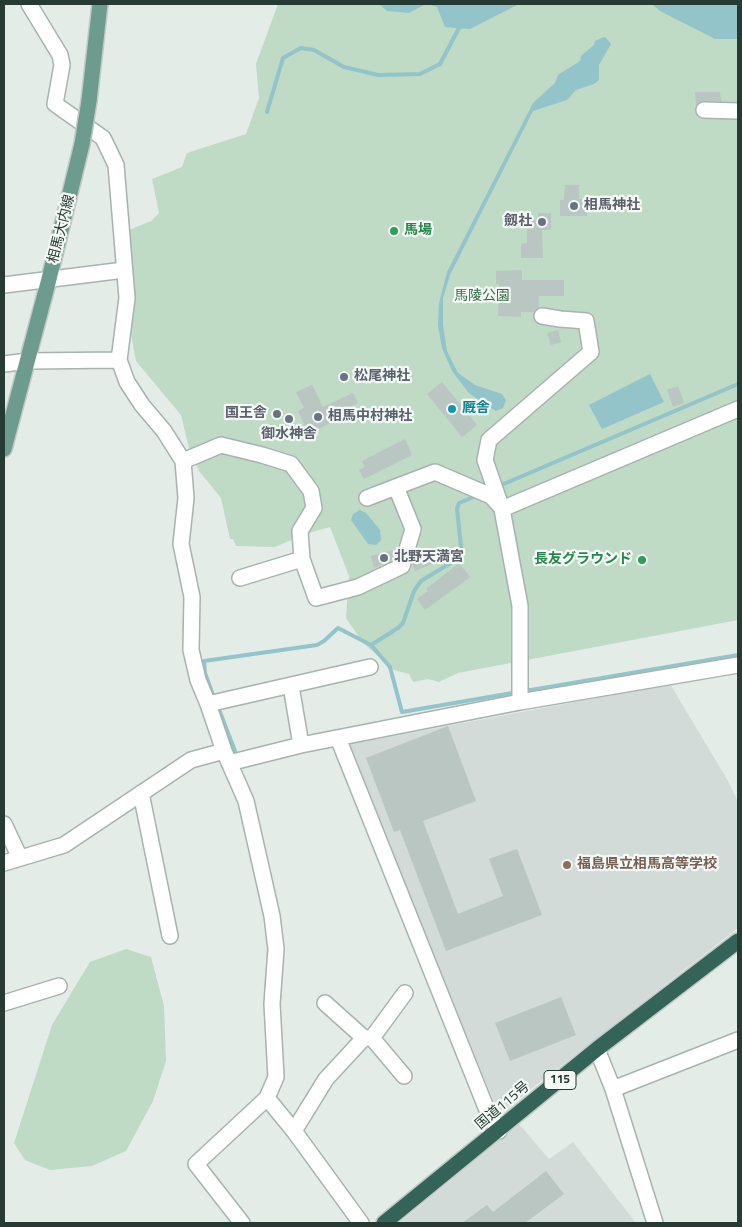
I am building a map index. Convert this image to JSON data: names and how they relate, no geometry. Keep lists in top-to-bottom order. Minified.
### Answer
{"streets":{"highway":["115","国道115号"],"main road":["相馬大内線"]},"parks":["馬陵公園"],"places":["相馬神社","劔社","馬場","松尾神社","厩舎","国王舎","相馬中村神社","御水神舎","北野天満宮","長友グラウンド","福島県立相馬高等学校"]}
